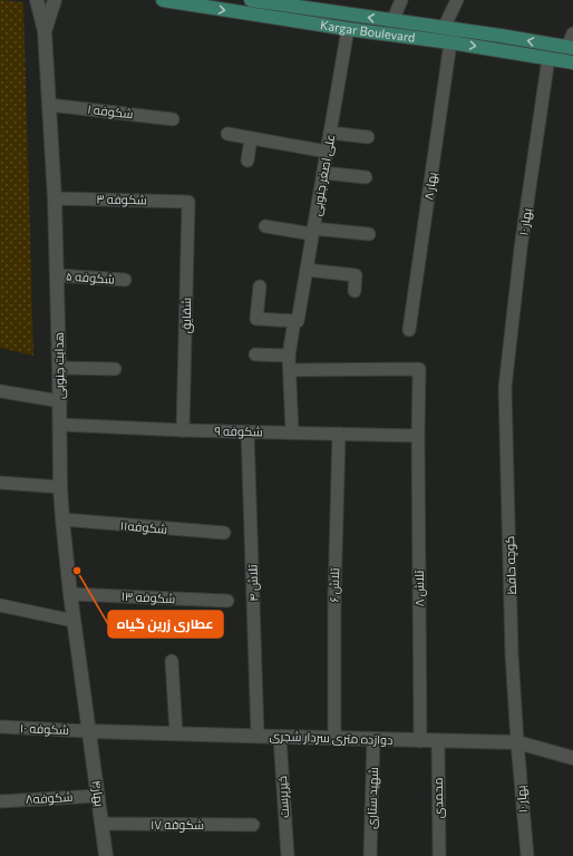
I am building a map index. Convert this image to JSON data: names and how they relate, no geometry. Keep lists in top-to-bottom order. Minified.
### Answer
{"streets":{"main road":["Kargar Boulevard"],"street":["شکوفه ۱","علی اصغر جنوبی","بهار ۸","شکوفه ۳","بهار ۱۰","شکوفه ۵","شقایق","هدایت جنوبی","شکوفه ۹","شکوفه۱۱","کوچه حافظ","تلاش ۴","تلاش ۶","تلاش ۸","شکوفه ۱۳","شکوفه ۱۰","دوازده متری سردار شجری","بهار۴","خیرپرست","شکوفه۸","شهید ستاری","محمدی","شکوفه ۱۷"]},"crossings":[["Kargar Boulevard","علی اصغر جنوبی"],["Kargar Boulevard","بهار ۸"],["Kargar Boulevard","بهار ۱۰"],["شکوفه ۱","هدایت جنوبی"],["علی اصغر جنوبی","شکوفه ۹"],["علی اصغر جنوبی","تلاش ۸"],["شکوفه ۳","شقایق"],["شکوفه ۳","هدایت جنوبی"],["بهار ۱۰","کوچه حافظ"],["بهار ۱۰","دوازده متری سردار شجری"],["شکوفه ۵","هدایت جنوبی"],["شقایق","شکوفه ۹"],["هدایت جنوبی","شکوفه ۹"],["هدایت جنوبی","شکوفه۱۱"],["هدایت جنوبی","شکوفه ۱۳"],["هدایت جنوبی","شکوفه ۱۰"],["هدایت جنوبی","دوازده متری سردار شجری"],["هدایت جنوبی","بهار۴"],["شکوفه ۹","تلاش ۴"],["شکوفه ۹","تلاش ۶"],["شکوفه ۹","تلاش ۸"],["کوچه حافظ","دوازده متری سردار شجری"],["تلاش ۴","دوازده متری سردار شجری"],["تلاش ۶","دوازده متری سردار شجری"],["تلاش ۸","دوازده متری سردار شجری"],["شکوفه ۱۰","دوازده متری سردار شجری"],["شکوفه ۱۰","بهار۴"],["دوازده متری سردار شجری","بهار۴"],["دوازده متری سردار شجری","خیرپرست"],["دوازده متری سردار شجری","شهید ستاری"],["دوازده متری سردار شجری","محمدی"],["بهار۴","شکوفه۸"],["بهار۴","شکوفه ۱۷"]],"places":["عطاری زرین گیاه"]}
